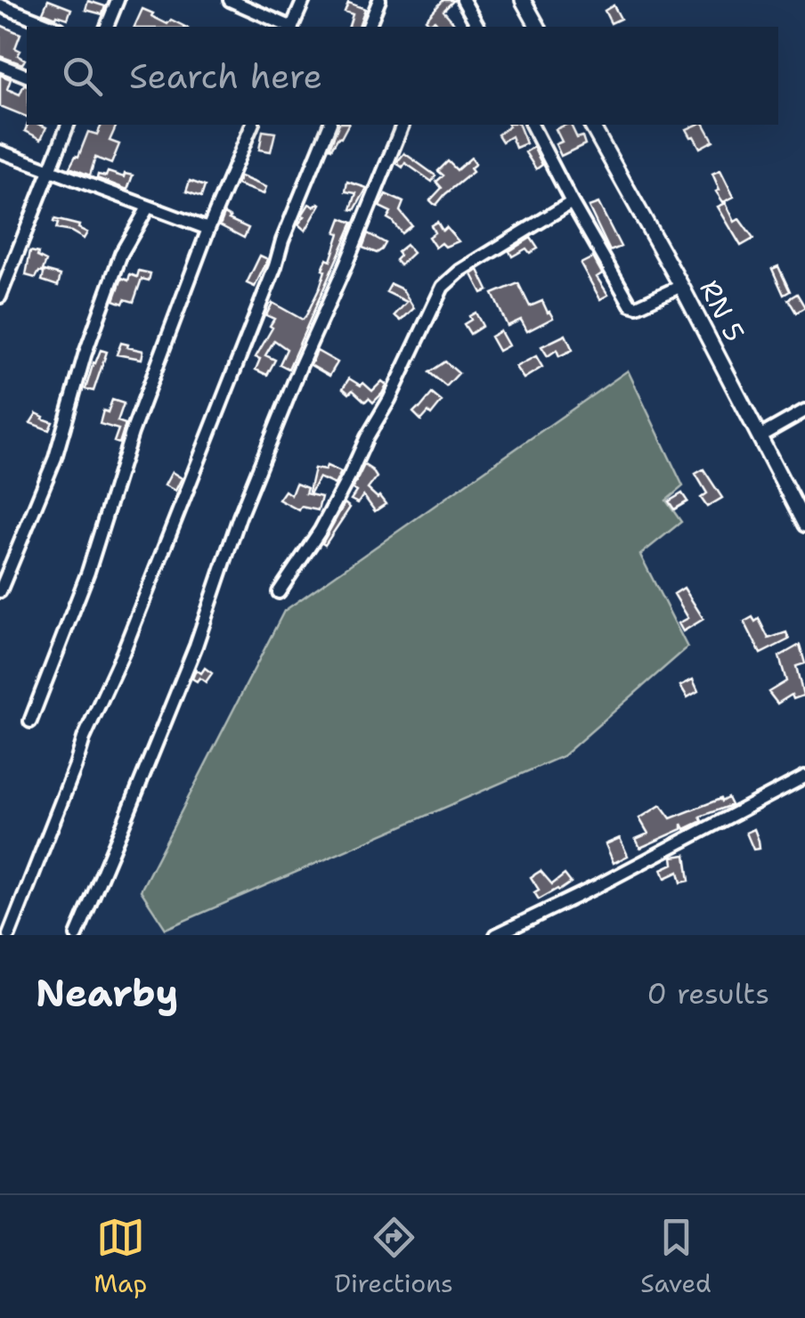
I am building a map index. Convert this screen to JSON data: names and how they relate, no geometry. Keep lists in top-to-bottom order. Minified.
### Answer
{"streets":{"main road":["RN 5"]},"page":{"search":"Search here","heading":["Nearby","0 results"],"nav":["Map","Directions","Saved"]}}
